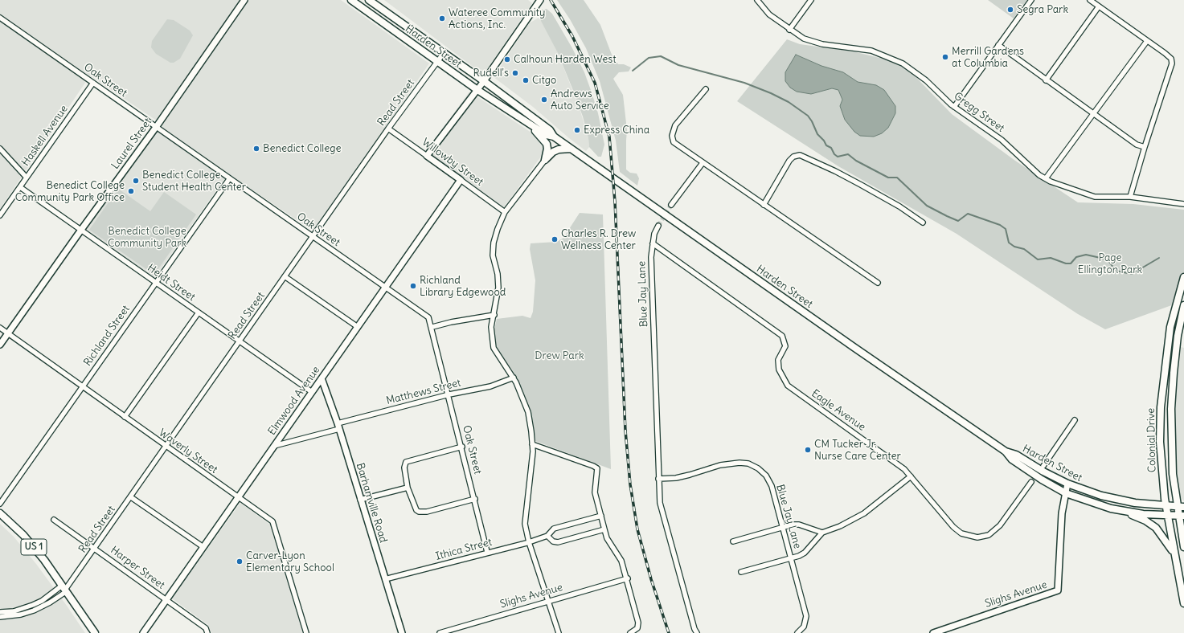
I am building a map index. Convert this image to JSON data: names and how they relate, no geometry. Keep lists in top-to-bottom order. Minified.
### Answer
{"streets":{"main road":["Harden Street","Colonial Drive","US 1"],"street":["Oak Street","Read Street","Gregg Street","Haskell Avenue","Laurel Street","Willowby Street","Heidt Street","Blue Jay Lane","Richland Street","Matthews Street","Elmwood Avenue","Eagle Avenue","Waverly Street","Barhamville Road","Ithica Street","Harper Street","Slighs Avenue"]},"crossings":[["Harden Street","Read Street"],["Harden Street","Colonial Drive"],["Harden Street","Slighs Avenue"],["Oak Street","Read Street"],["Oak Street","Haskell Avenue"],["Oak Street","Laurel Street"],["Oak Street","Richland Street"],["Oak Street","Matthews Street"],["Oak Street","Elmwood Avenue"],["Oak Street","Ithica Street"],["Read Street","Willowby Street"],["Read Street","Heidt Street"],["Read Street","Waverly Street"],["Read Street","US 1"],["Read Street","Harper Street"],["Haskell Avenue","Heidt Street"],["Laurel Street","Heidt Street"],["Laurel Street","Waverly Street"],["Willowby Street","Elmwood Avenue"],["Heidt Street","Richland Street"],["Heidt Street","Elmwood Avenue"],["Blue Jay Lane","Eagle Avenue"],["Richland Street","Waverly Street"],["Matthews Street","Elmwood Avenue"],["Matthews Street","Barhamville Road"],["Elmwood Avenue","Waverly Street"],["Elmwood Avenue","Barhamville Road"],["Elmwood Avenue","Harper Street"],["Barhamville Road","Ithica Street"]],"parks":["Benedict College Community Park","Page Ellington Park","Drew Park"],"places":["Segra Park","Wateree Community Actions, Inc.","Merrill Gardens at Columbia","Calhoun Harden West","Rudell's","Citgo","Andrews Auto Service","Express China","Benedict College","Benedict College Student Health Center","Benedict College Community Park Office","Charles R. Drew Wellness Center","Richland Library Edgewood","CM Tucker Jr. Nurse Care Center","Carver-Lyon Elementary School"]}
